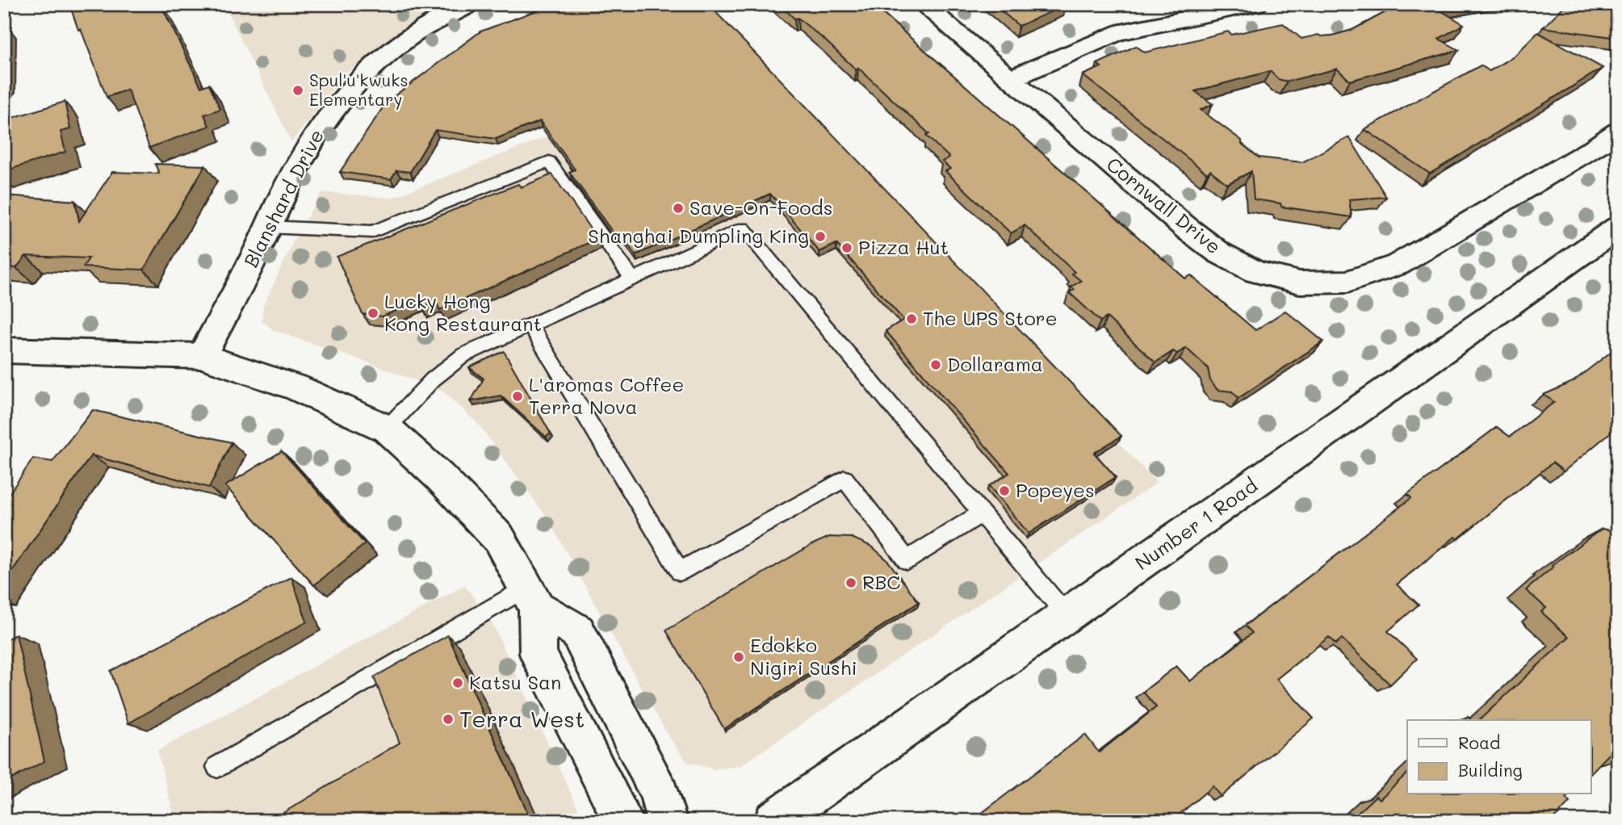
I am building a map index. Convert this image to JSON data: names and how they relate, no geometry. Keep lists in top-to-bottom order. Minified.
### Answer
{"streets":{"street":["Blanshard Drive","Cornwall Drive","Number 1 Road"]},"places":["Spul'u'kwuks Elementary","Save-On-Foods","Shanghai Dumpling King","Pizza Hut","Lucky Hong Kong Restaurant","The UPS Store","Dollarama","L'aromas Coffee Terra Nova","Popeyes","RBC","Edokko Nigiri Sushi","Katsu San","Terra West"],"legend":["Road","Building"]}
